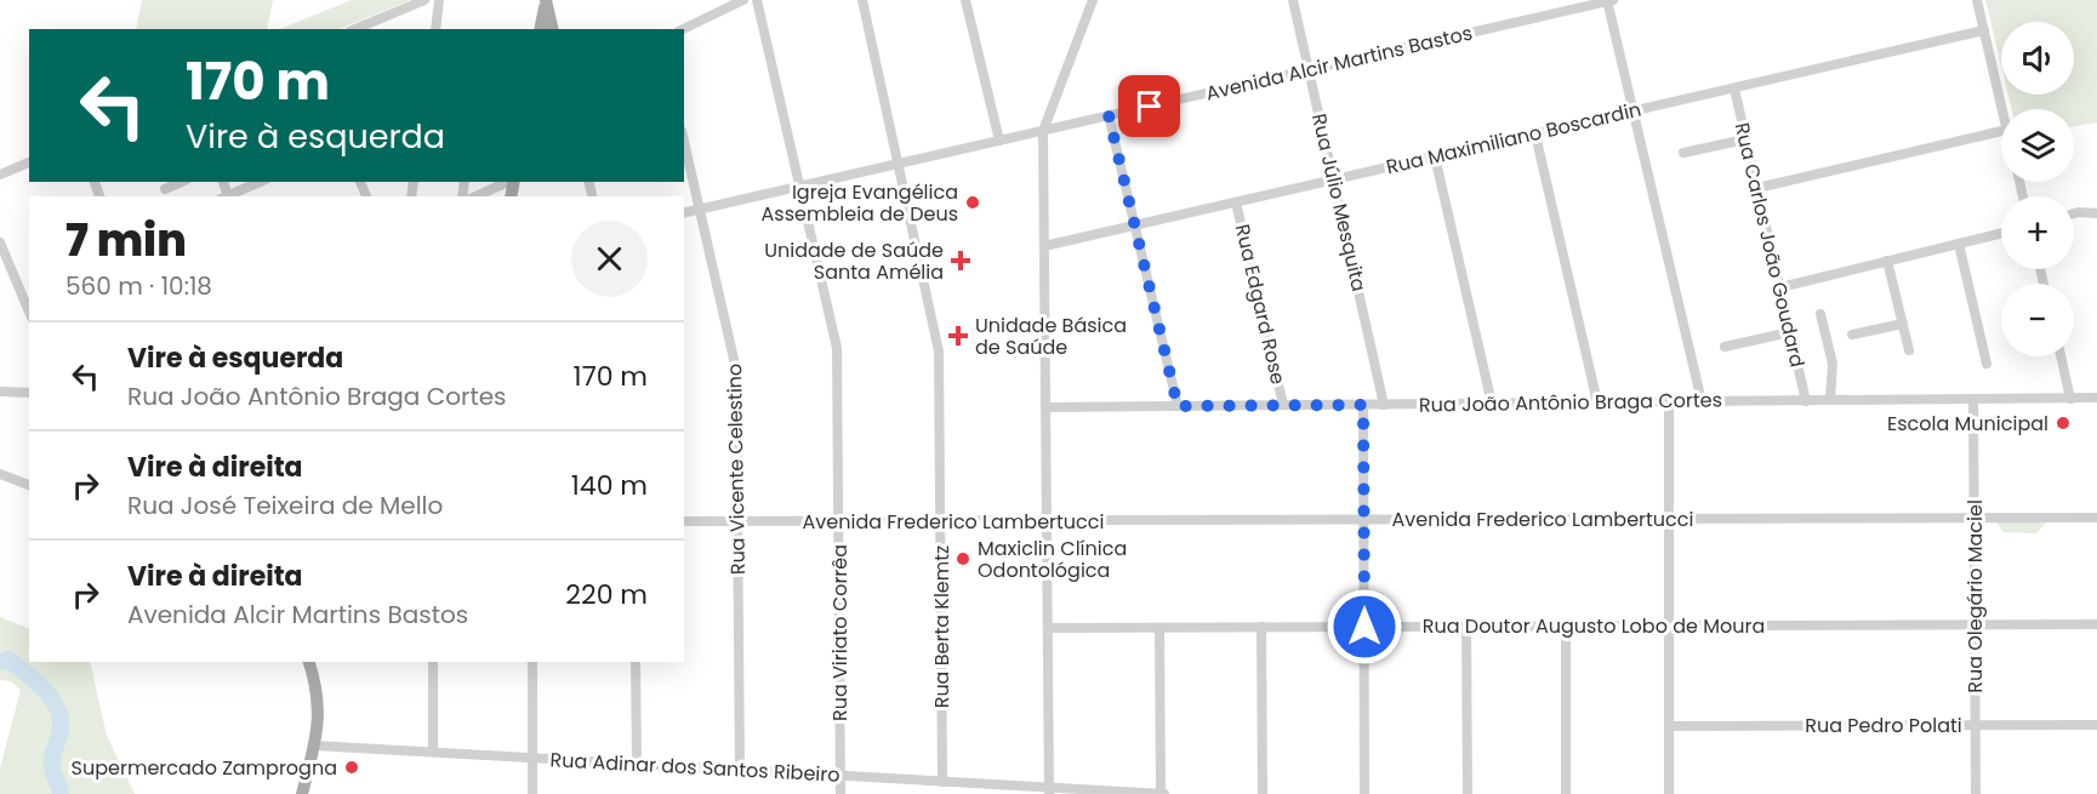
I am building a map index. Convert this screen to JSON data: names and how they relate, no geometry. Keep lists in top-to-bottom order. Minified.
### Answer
{"streets":{"street":["Avenida Alcir Martins Bastos","Rua Maximiliano Boscardin","Rua Júlio Mesquita","Rua Carlos João Goudard","Rua Edgard Rose","Rua João Antônio Braga Cortes","Rua Vicente Celestino","Avenida Frederico Lambertucci","Rua Olegário Maciel","Rua Doutor Augusto Lobo de Moura","Rua Berta Klemtz","Rua Viriato Corrêa","Rua Pedro Polati","Rua Adinar dos Santos Ribeiro"]},"crossings":[["Avenida Alcir Martins Bastos","Rua Júlio Mesquita"],["Avenida Alcir Martins Bastos","Rua Vicente Celestino"],["Avenida Alcir Martins Bastos","Rua Berta Klemtz"],["Avenida Alcir Martins Bastos","Rua Viriato Corrêa"],["Rua Maximiliano Boscardin","Rua Júlio Mesquita"],["Rua Maximiliano Boscardin","Rua Carlos João Goudard"],["Rua Maximiliano Boscardin","Rua Edgard Rose"],["Rua Júlio Mesquita","Rua João Antônio Braga Cortes"],["Rua Carlos João Goudard","Rua João Antônio Braga Cortes"],["Rua Edgard Rose","Rua João Antônio Braga Cortes"],["Rua João Antônio Braga Cortes","Rua Olegário Maciel"],["Rua Vicente Celestino","Avenida Frederico Lambertucci"],["Rua Vicente Celestino","Rua Adinar dos Santos Ribeiro"],["Avenida Frederico Lambertucci","Rua Olegário Maciel"],["Avenida Frederico Lambertucci","Rua Berta Klemtz"],["Avenida Frederico Lambertucci","Rua Viriato Corrêa"],["Rua Olegário Maciel","Rua Doutor Augusto Lobo de Moura"],["Rua Olegário Maciel","Rua Pedro Polati"],["Rua Berta Klemtz","Rua Adinar dos Santos Ribeiro"],["Rua Viriato Corrêa","Rua Adinar dos Santos Ribeiro"]],"places":{"other":["Igreja Evangélica Assembleia de Deus","Escola Municipal","Maxiclin Clínica Odontológica","Supermercado Zamprogna"],"health":["Unidade de Saúde Santa Amélia","Unidade Básica de Saúde"]},"page":{"map_buttons":["+","−"],"turn":["170 m","Vire à esquerda"],"heading":["7 min","560 m · 10:18"],"list":[{"name":"Vire à esquerda","note":"Rua João Antônio Braga Cortes","value":"170 m"},{"name":"Vire à direita","note":"Rua José Teixeira de Mello","value":"140 m"},{"name":"Vire à direita","note":"Avenida Alcir Martins Bastos","value":"220 m"}]}}
